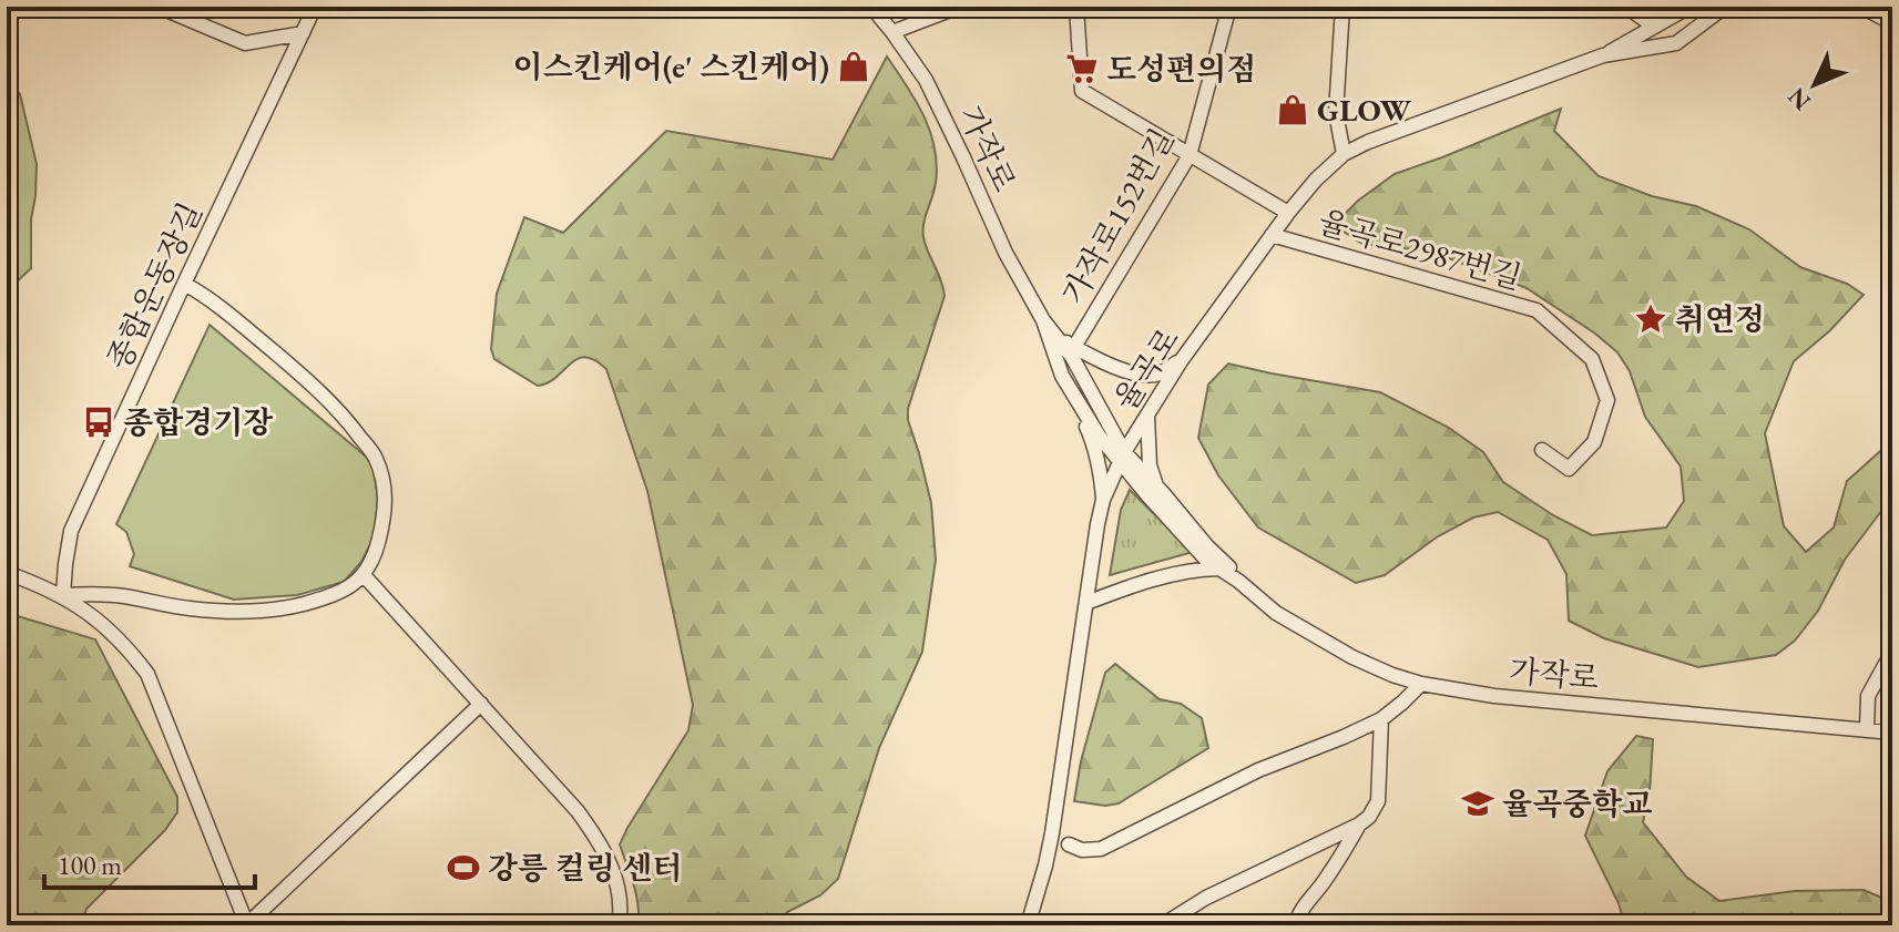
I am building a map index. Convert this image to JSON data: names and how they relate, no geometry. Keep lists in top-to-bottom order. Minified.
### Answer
{"streets":{"street":["가작로","가작로152번길","율곡로2987번길","종합운동장길","율곡로"]},"crossings":[["가작로","율곡로"],["율곡로2987번길","율곡로"]],"places":{"shop":["이스킨케어(e' 스킨케어)","GLOW"],"supermarket":["도성편의점"],"place":["취연정"],"bus stop":["종합경기장"],"school or university":["율곡중학교"],"sports":["강릉 컬링 센터"]},"scale_bar":"100 m","north":"bottom left"}
